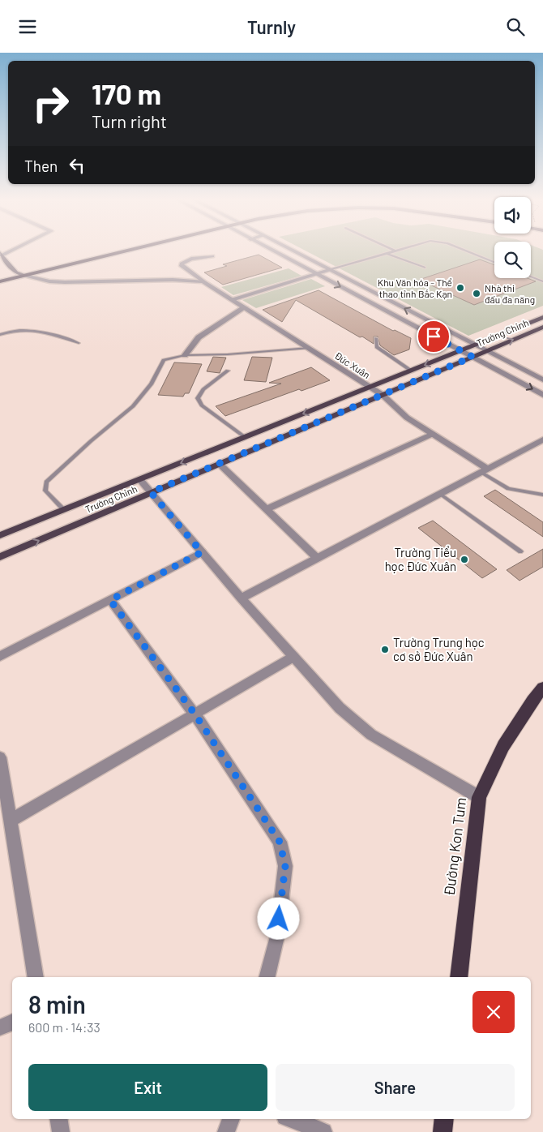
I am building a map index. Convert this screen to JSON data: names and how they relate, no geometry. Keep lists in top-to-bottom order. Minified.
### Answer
{"streets":{"highway":["Đường Kon Tum"],"main road":["Trường Chinh"],"street":["Đức Xuân"]},"crossings":[["Trường Chinh","Đức Xuân"]],"places":["Khu Văn hóa - Thể thao tỉnh Bắc Kạn","Nhà thi đấu đa năng","Trường Tiểu học Đức Xuân","Trường Trung học cơ sở Đức Xuân"],"page":{"header":"Turnly","turn":["170 m","Turn right"],"then":"Then","heading":["8 min","600 m · 14:33"],"buttons":["Exit","Share"]}}
